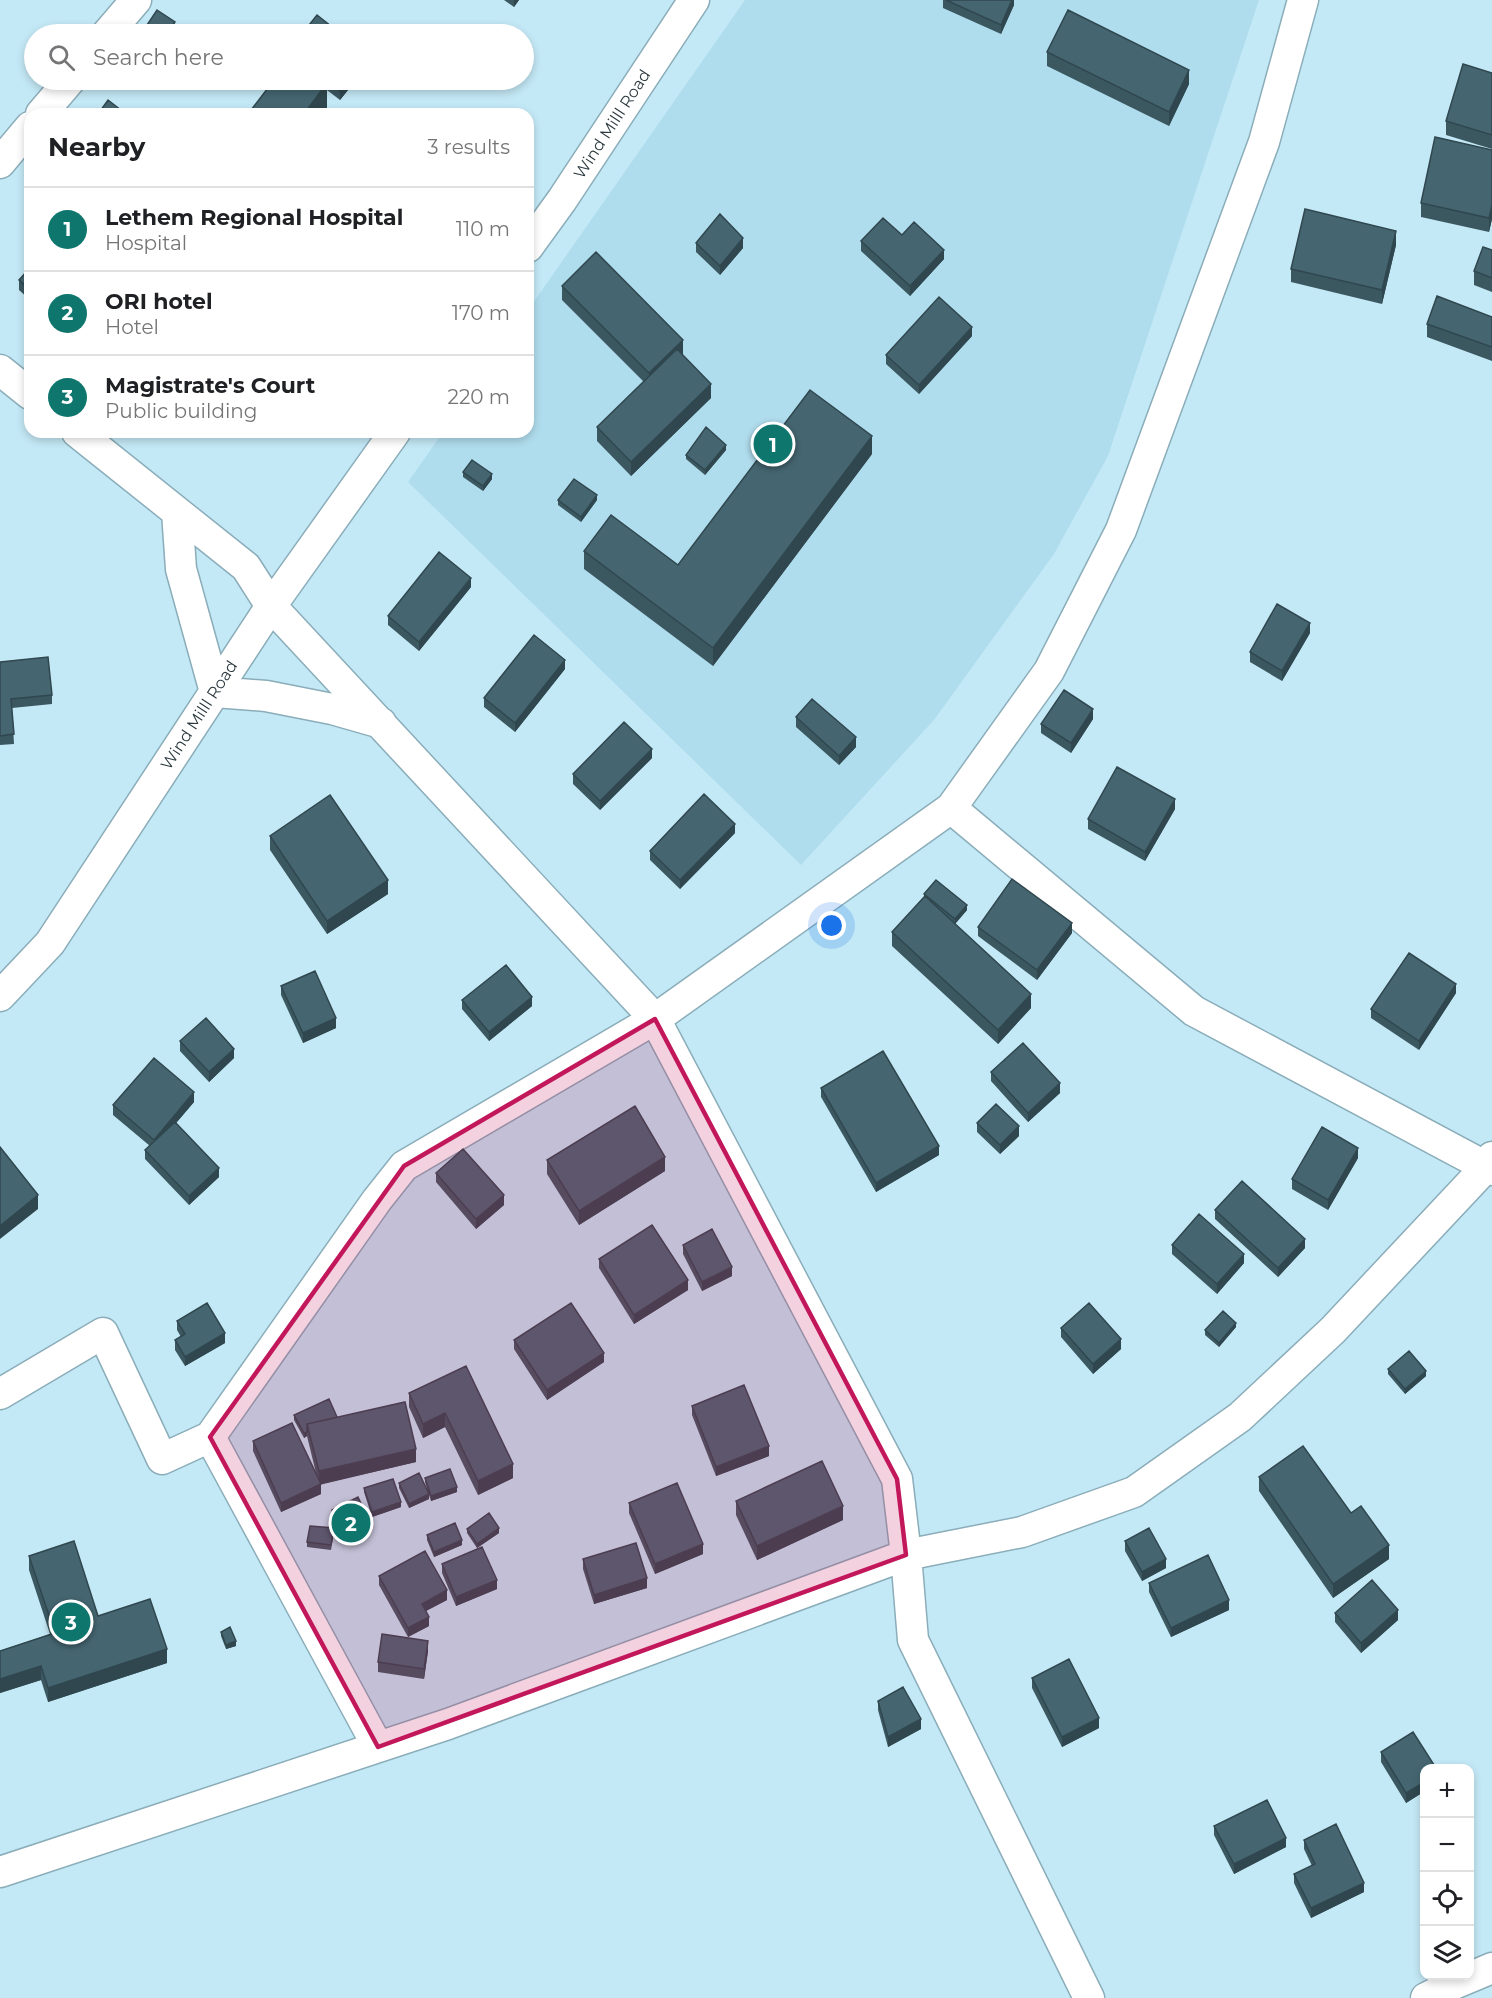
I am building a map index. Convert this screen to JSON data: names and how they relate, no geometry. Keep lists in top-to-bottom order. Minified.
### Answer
{"streets":{"street":["Wind Milll Road"]},"page":{"search":"Search here","heading":["Nearby","3 results"],"list":[{"mark":"1","name":"Lethem Regional Hospital","note":"Hospital","value":"110 m"},{"mark":"2","name":"ORI hotel","note":"Hotel","value":"170 m"},{"mark":"3","name":"Magistrate's Court","note":"Public building","value":"220 m"}],"pins":["1","2","3"],"map_buttons":["+","−"]}}
